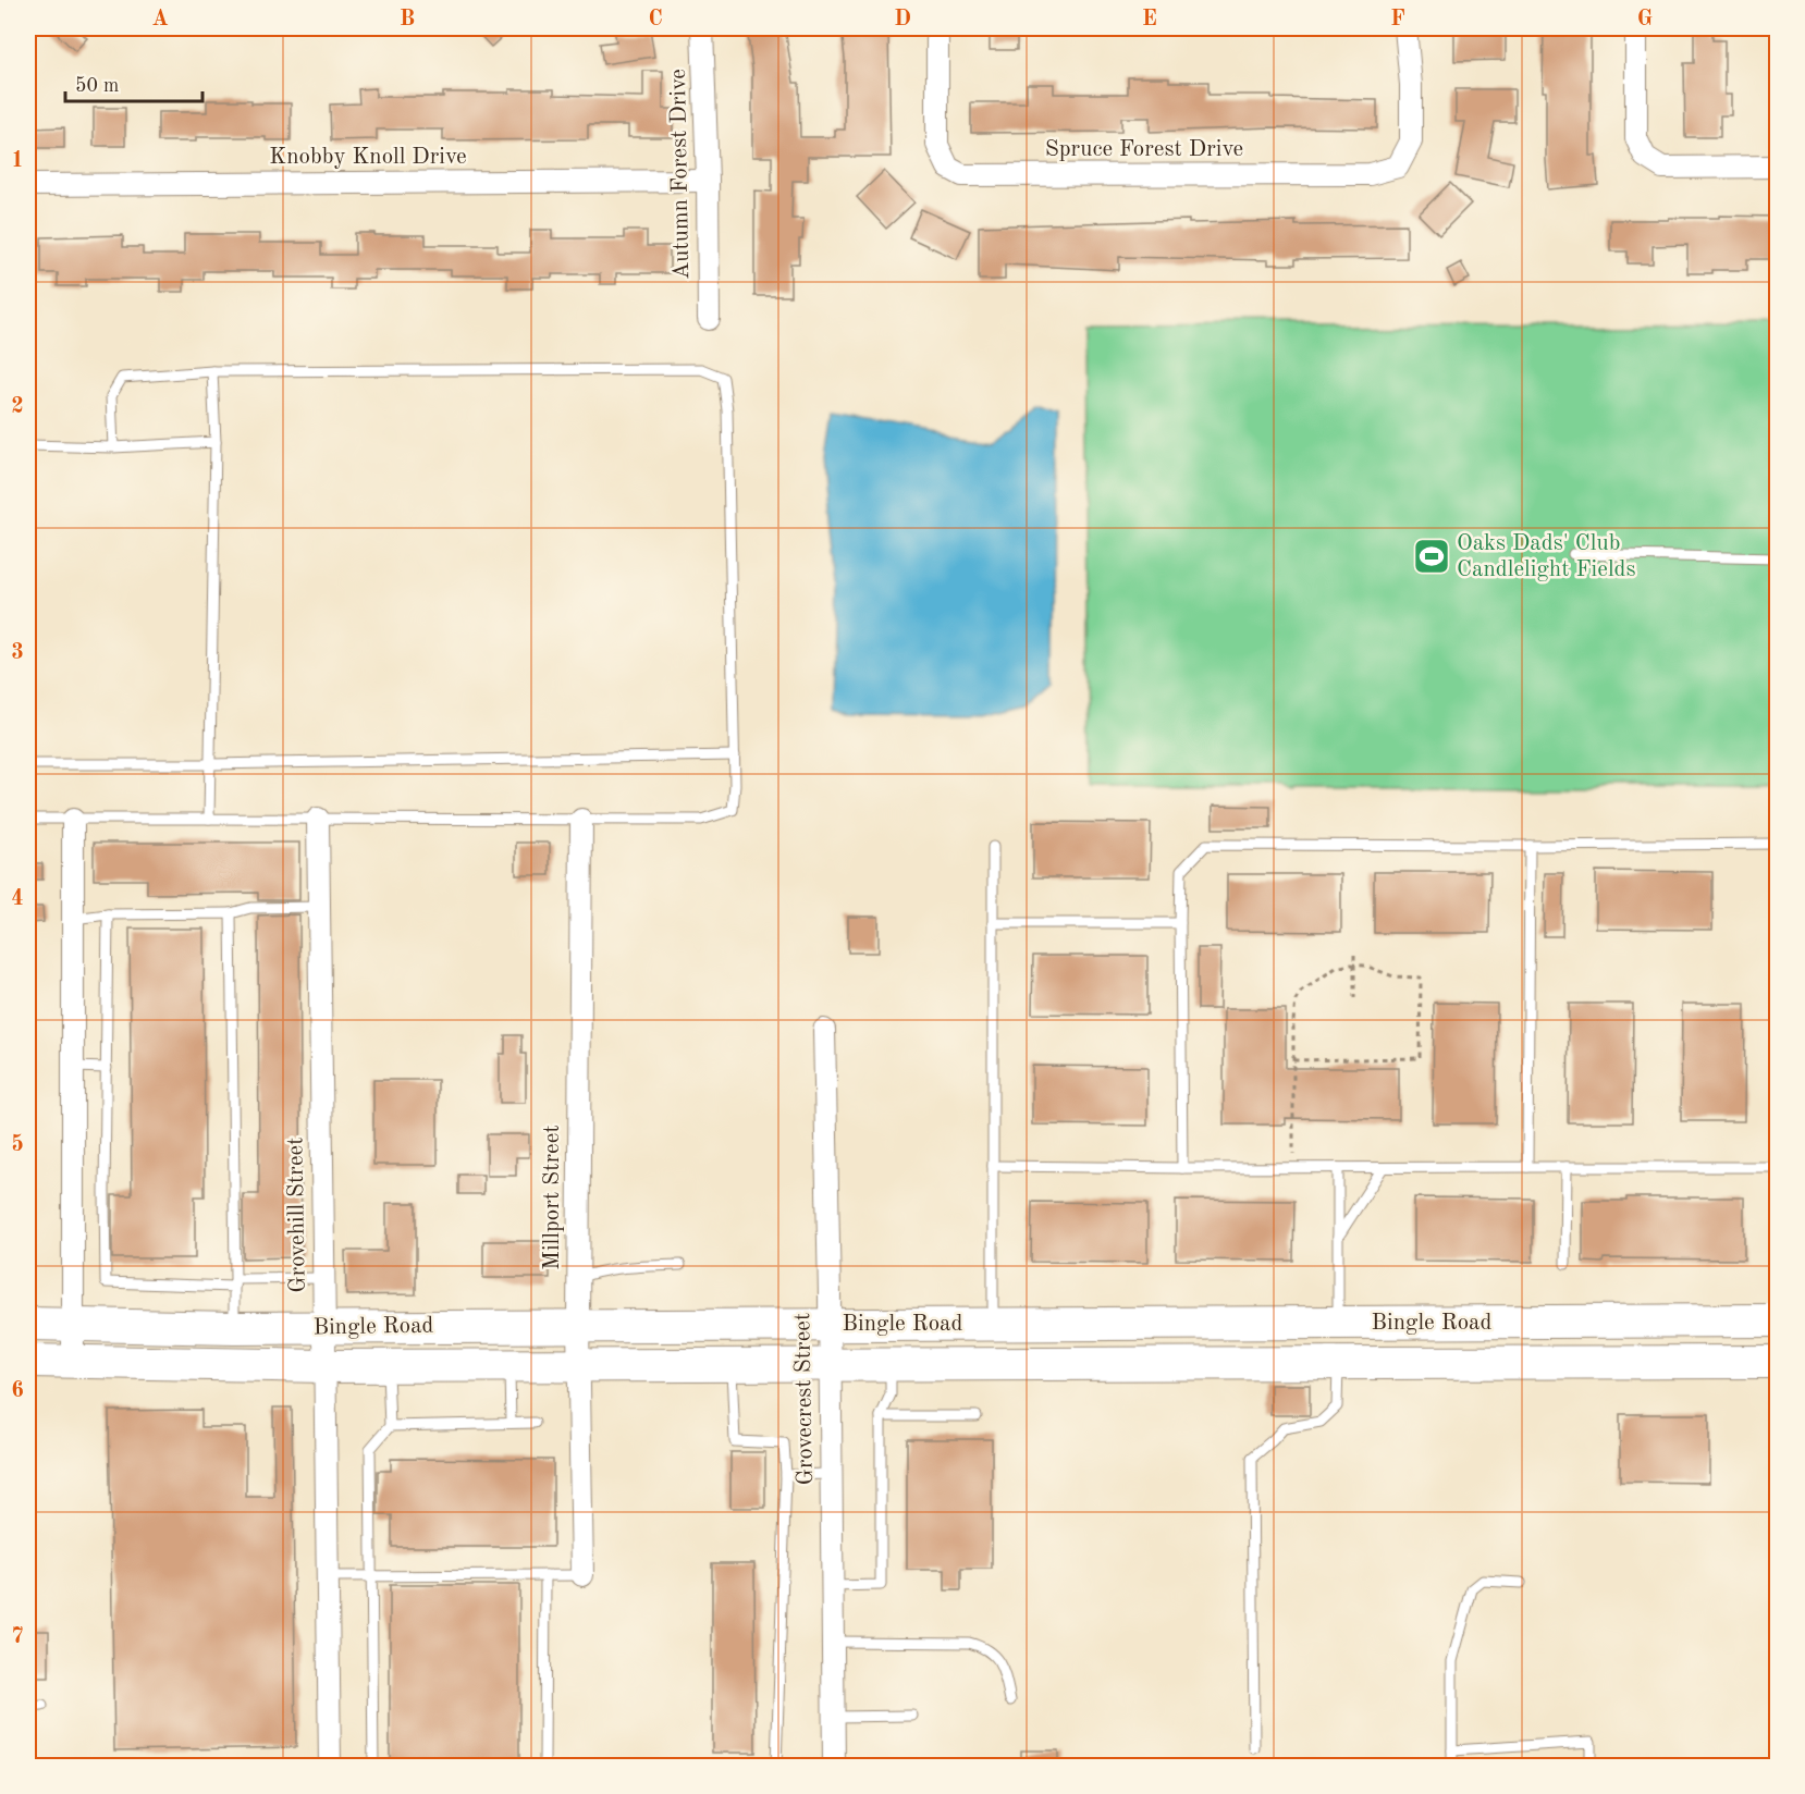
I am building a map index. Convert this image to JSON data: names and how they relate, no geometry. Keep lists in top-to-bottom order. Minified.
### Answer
{"streets":{"main road":["Bingle Road"],"street":["Spruce Forest Drive","Knobby Knoll Drive","Autumn Forest Drive","Millport Street","Grovehill Street","Grovecrest Street"]},"crossings":[["Knobby Knoll Drive","Autumn Forest Drive"],["Millport Street","Bingle Road"],["Grovehill Street","Bingle Road"],["Bingle Road","Grovecrest Street"]],"places":{"sports":["Oaks Dads' Club Candlelight Fields"]},"scale_bar":"50 m","grid":{"columns":["A","B","C","D","E","F","G"],"rows":["1","2","3","4","5","6","7"]}}
